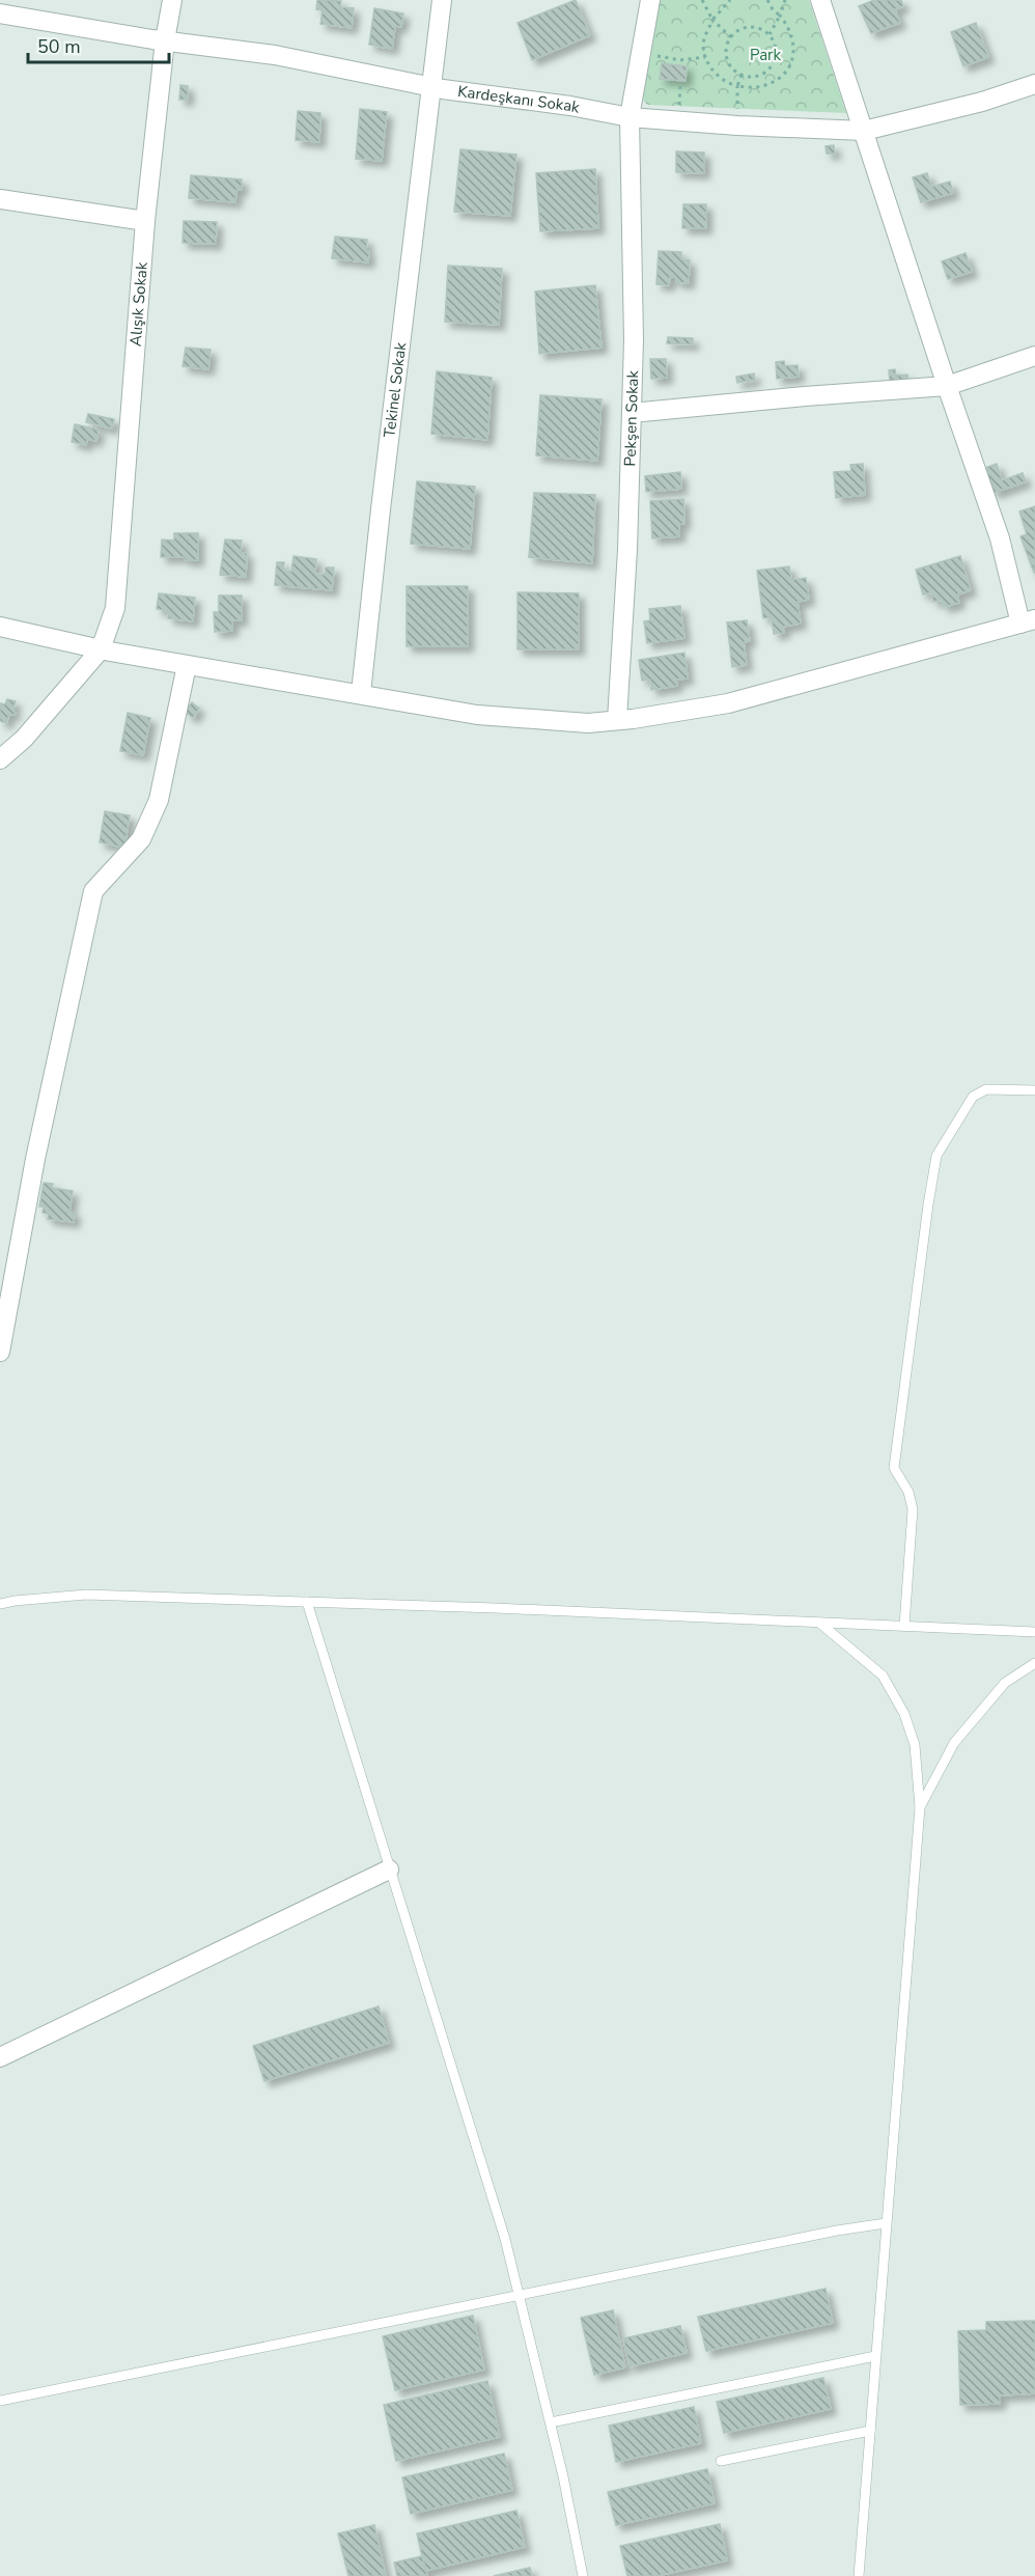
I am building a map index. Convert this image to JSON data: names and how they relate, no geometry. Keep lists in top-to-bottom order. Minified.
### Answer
{"streets":{"street":["Kardeşkanı Sokak","Alışık Sokak","Tekinel Sokak","Pekşen Sokak"]},"crossings":[["Kardeşkanı Sokak","Alışık Sokak"],["Kardeşkanı Sokak","Tekinel Sokak"],["Kardeşkanı Sokak","Pekşen Sokak"]],"parks":["Park"],"scale_bar":"50 m"}
